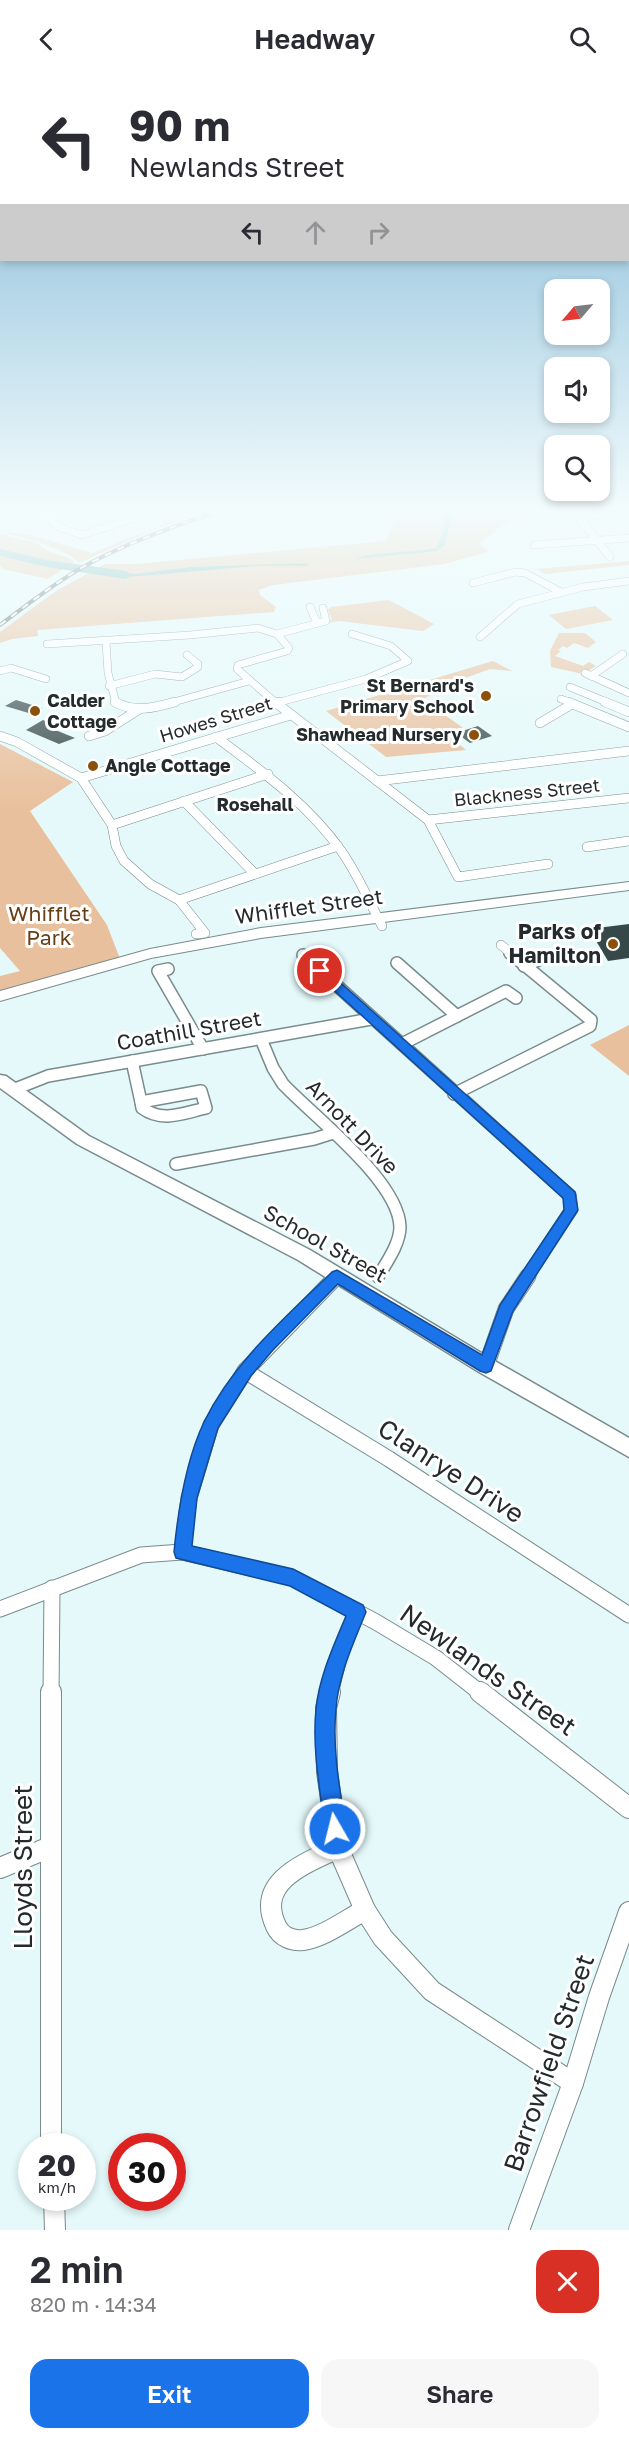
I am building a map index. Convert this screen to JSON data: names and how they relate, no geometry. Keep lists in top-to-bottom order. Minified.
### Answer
{"streets":{"main road":["Whifflet Street"],"street":["Howes Street","Blackness Street","Coathill Street","Arnott Drive","School Street","Clanrye Drive","Newlands Street","Lloyds Street","Barrowfield Street"]},"crossings":[["Coathill Street","Arnott Drive"],["Coathill Street","School Street"],["Newlands Street","Lloyds Street"]],"districts":["Rosehall"],"parks":["Whifflet Park"],"places":["St Bernard's Primary School","Calder Cottage","Shawhead Nursery","Angle Cottage","Parks of Hamilton"],"north":"bottom left","page":{"header":"Headway","turn":["90 m","Newlands Street"],"speed":"20 km/h","limit":"30","heading":["2 min","820 m · 14:34"],"buttons":["Exit","Share"]}}
